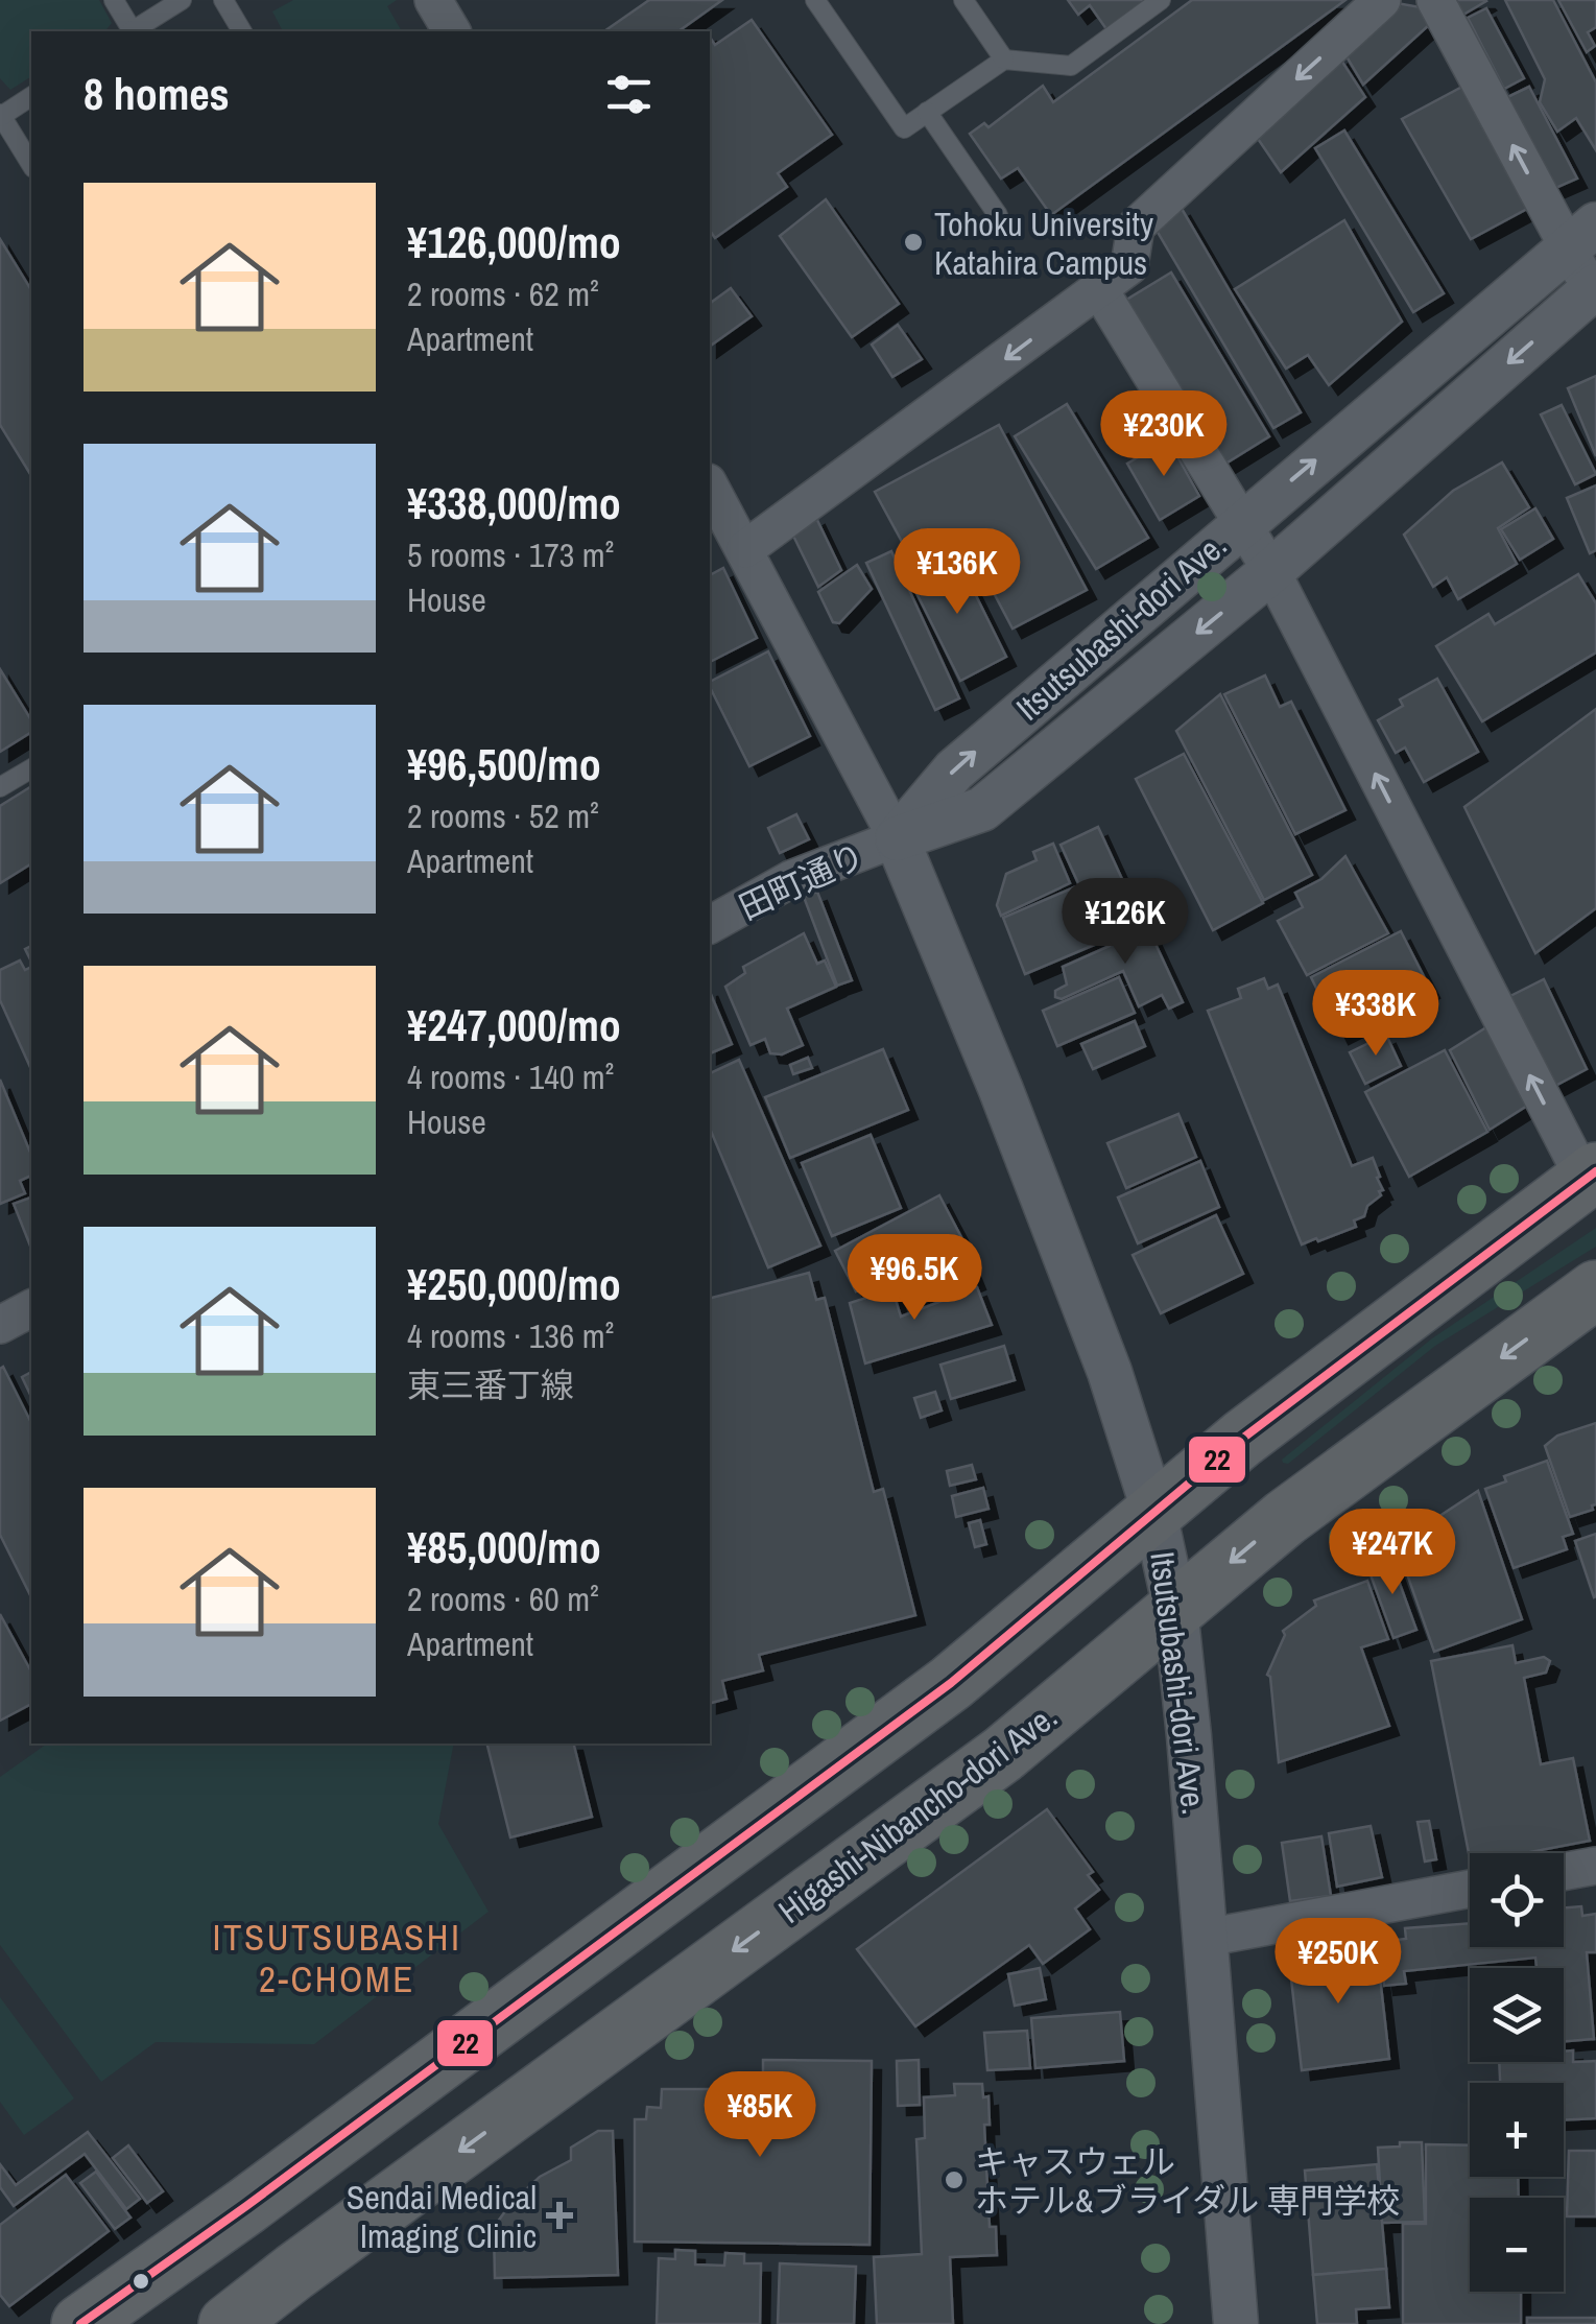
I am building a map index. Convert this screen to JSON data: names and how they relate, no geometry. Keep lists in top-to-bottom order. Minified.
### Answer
{"streets":{"highway":["Higashi-Nibancho-dori Ave."],"street":["Itsutsubashi-dori Ave.","田町通り"]},"crossings":[["Itsutsubashi-dori Ave.","田町通り"],["Itsutsubashi-dori Ave.","Higashi-Nibancho-dori Ave."]],"districts":["ITSUTSUBASHI 2-CHOME"],"places":{"other":["Tohoku University Katahira Campus","キャスウェル ホテル&ブライダル 専門学校"],"health":["Sendai Medical Imaging Clinic"]},"lines":["transit line 22"],"page":{"heading":"8 homes","list":[{"name":"¥126,000/mo","note":"2 rooms · 62 m² · Apartment"},{"name":"¥338,000/mo","note":"5 rooms · 173 m² · House"},{"name":"¥96,500/mo","note":"2 rooms · 52 m² · Apartment"},{"name":"¥247,000/mo","note":"4 rooms · 140 m² · House"},{"name":"¥250,000/mo","note":"4 rooms · 136 m² · 東三番丁線"},{"name":"¥85,000/mo","note":"2 rooms · 60 m² · Apartment"}],"price":["¥230K","¥136K","¥126K","¥338K","¥96.5K","¥247K","¥250K","¥85K"],"map_buttons":["+","−"]}}
